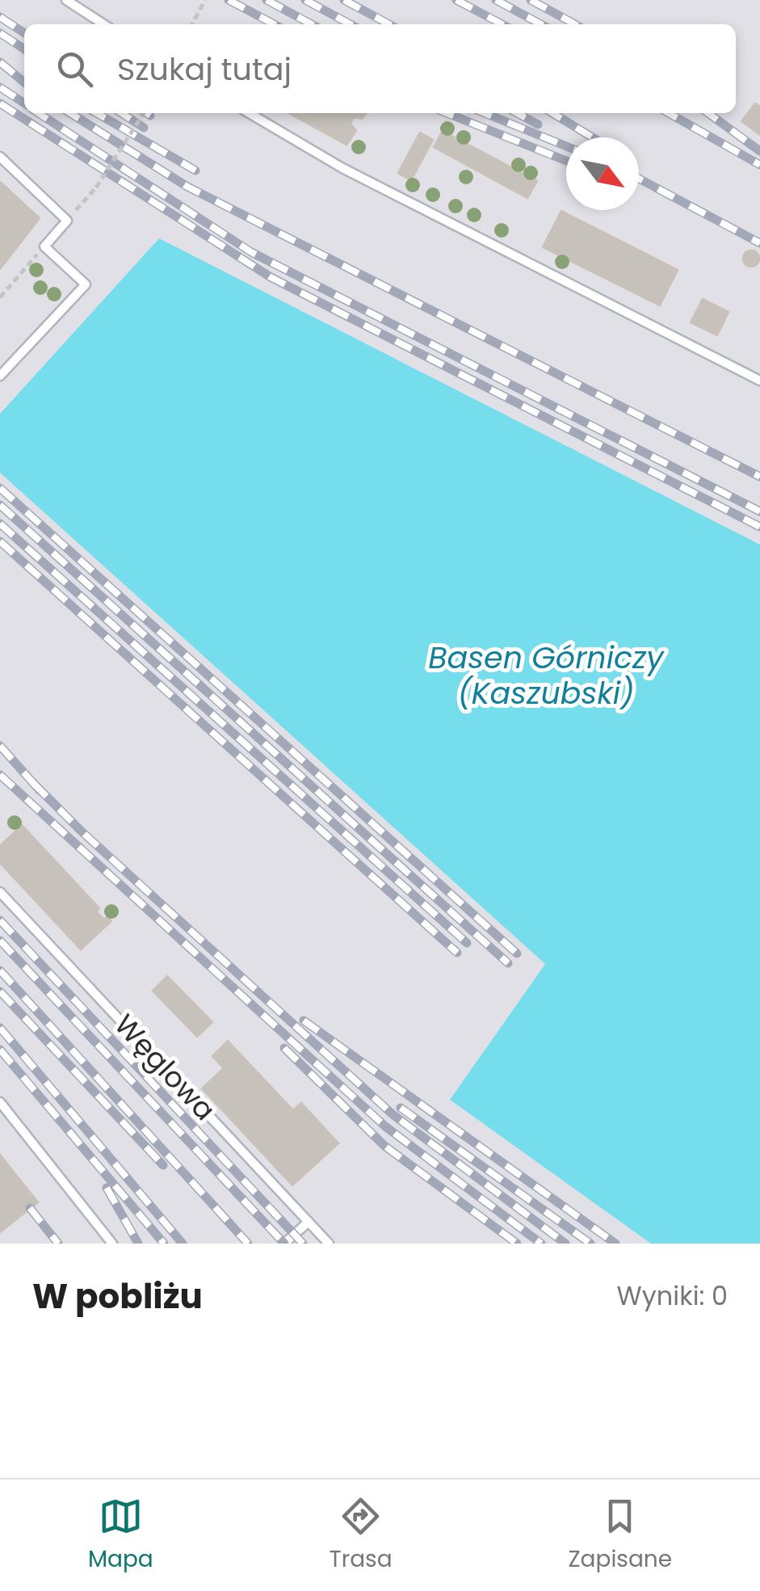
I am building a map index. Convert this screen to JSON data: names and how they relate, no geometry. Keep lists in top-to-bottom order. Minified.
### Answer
{"streets":{"lane":["Węglowa"]},"water":["Basen Górniczy (Kaszubski)"],"north":"bottom right","page":{"search":"Szukaj tutaj","heading":["W pobliżu","Wyniki: 0"],"nav":["Mapa","Trasa","Zapisane"]}}
